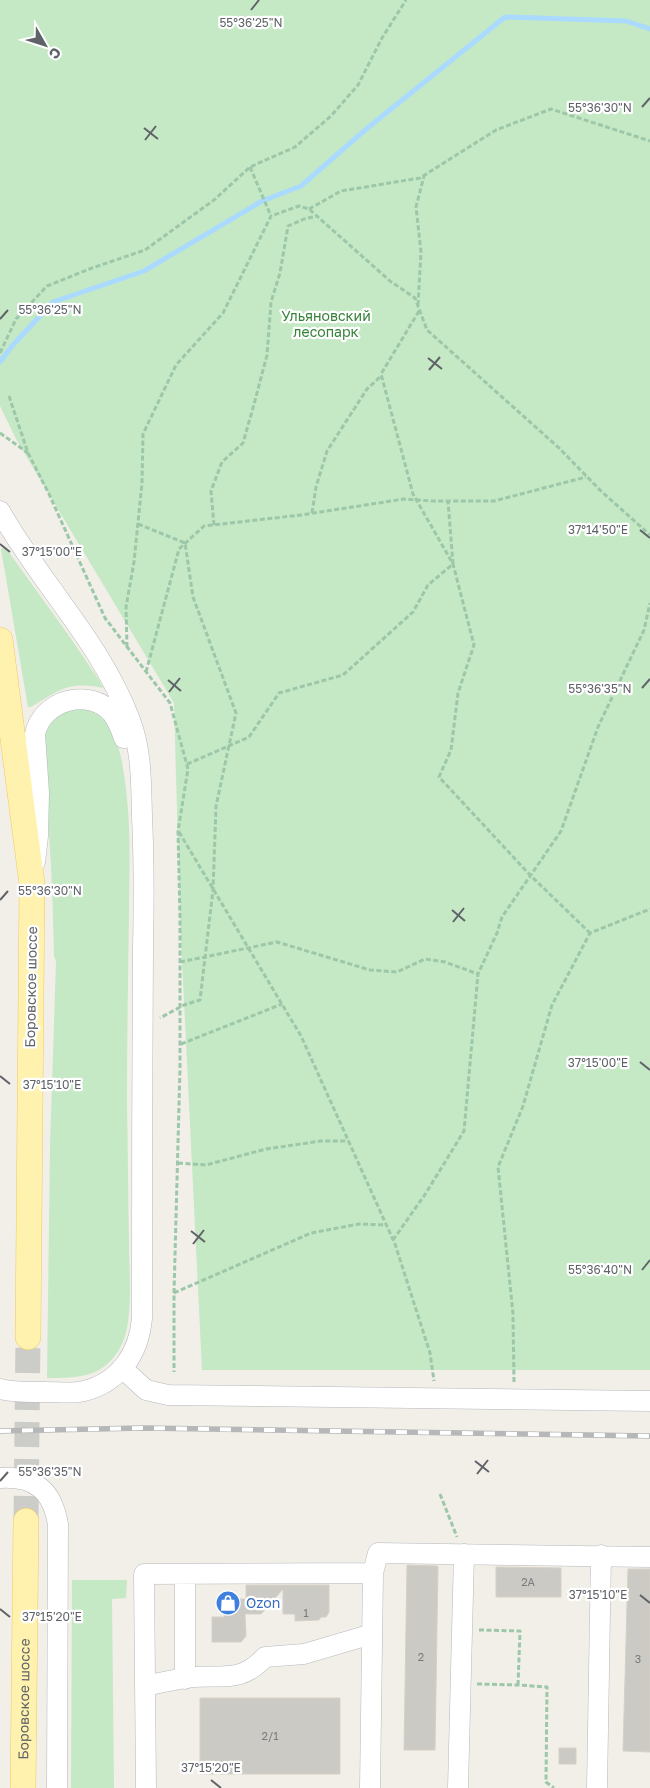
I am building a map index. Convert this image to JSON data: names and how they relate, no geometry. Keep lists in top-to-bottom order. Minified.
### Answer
{"streets":{"main road":["Боровское шоссе"]},"parks":["Ульяновский лесопарк"],"places":{"shop":["Ozon"]},"house_numbers":["2А","1","2","3","2/1"],"north":"bottom right","coordinates":["55°36'25\"N","55°36'30\"N","37°14'50\"E","37°15'00\"E","55°36'35\"N","37°15'10\"E","55°36'40\"N","37°15'20\"E"]}
